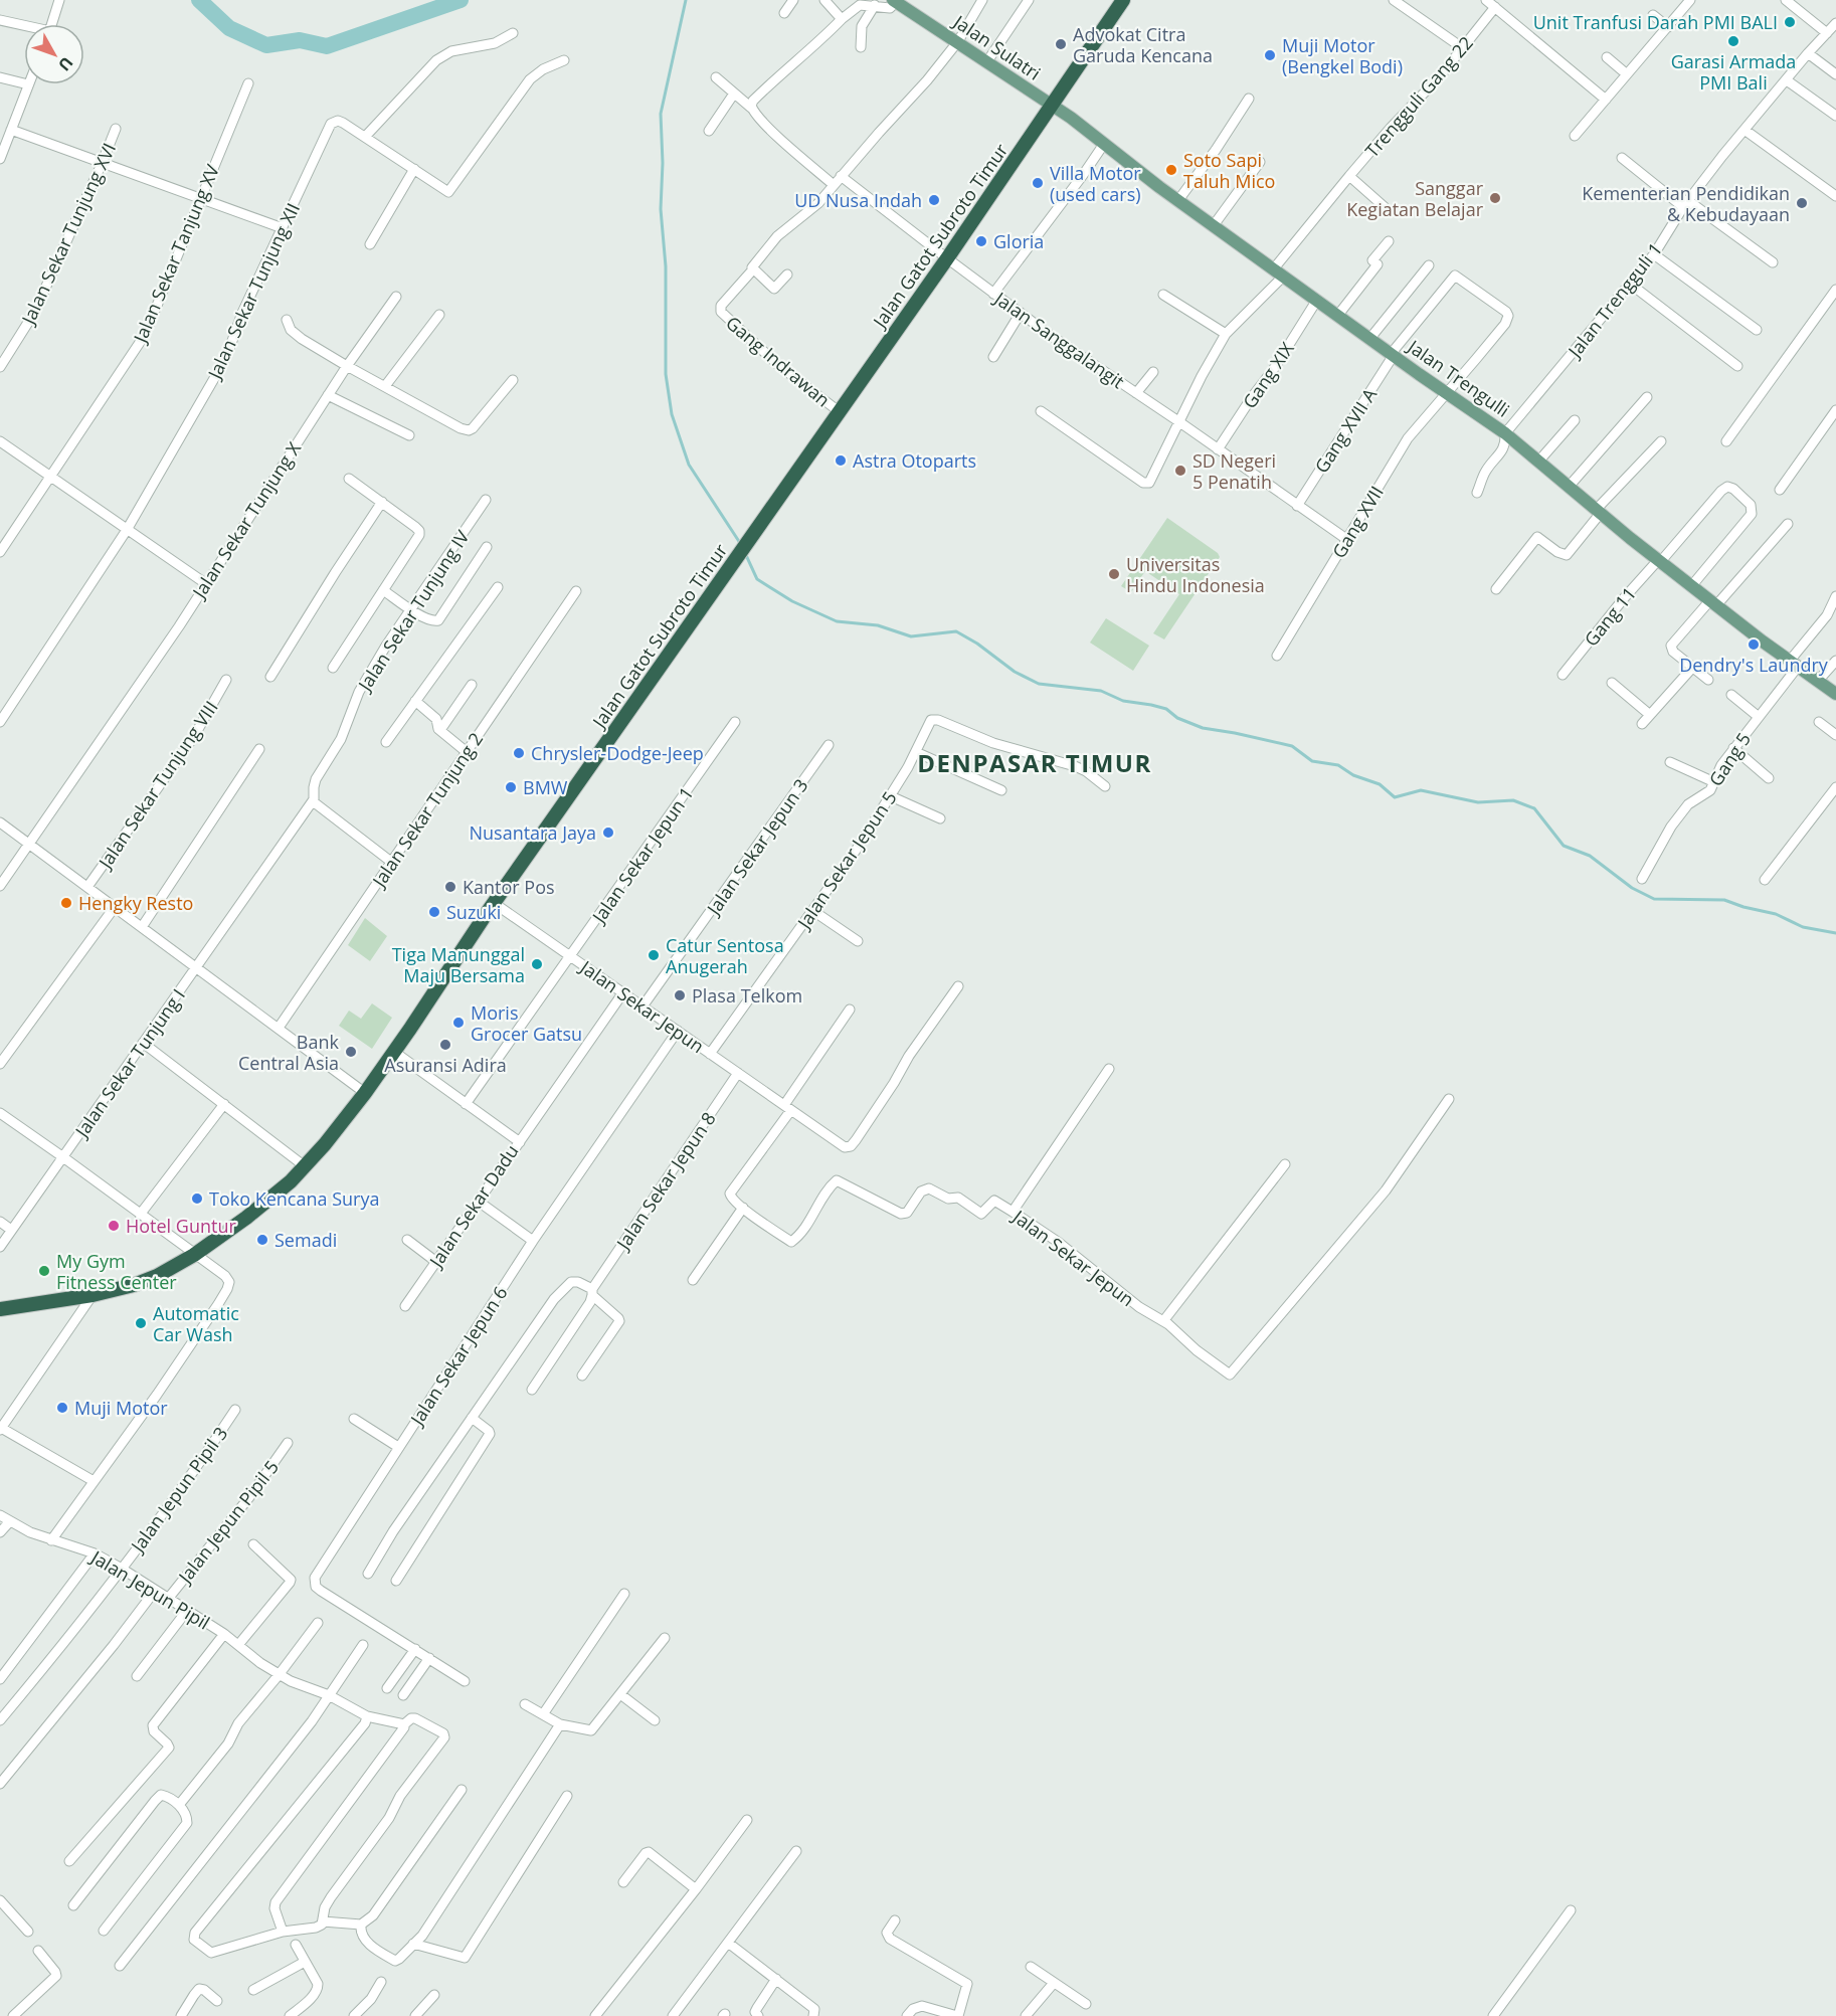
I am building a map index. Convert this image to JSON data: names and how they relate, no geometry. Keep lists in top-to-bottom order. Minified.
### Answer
{"streets":{"highway":["Jalan Gatot Subroto Timur"],"main road":["Jalan Sulatri","Jalan Trengulli"],"street":["Trengguli Gang 22","Jalan Sekar Tunjung XVI","Jalan Sekar Tanjung XV","Jalan Sekar Tunjung XII","Jalan Trengguli 1","Jalan Sanggalangit","Gang Indrawan","Gang XIX","Gang XVII A","Jalan Sekar Tunjung X","Gang XVII","Jalan Sekar Tunjung IV","Gang 11","Gang 5","Jalan Sekar Tunjung VIII","Jalan Sekar Tunjung 2","Jalan Sekar Jepun 3","Jalan Sekar Jepun 1","Jalan Sekar Jepun 5","Jalan Sekar Jepun","Jalan Sekar Tunjung I","Jalan Sekar Jepun 8","Jalan Sekar Dadu","Jalan Sekar Jepun 6","Jalan Jepun Pipil 3","Jalan Jepun Pipil 5","Jalan Jepun Pipil"]},"crossings":[["Jalan Sulatri","Jalan Gatot Subroto Timur"],["Jalan Sulatri","Jalan Trengulli"],["Trengguli Gang 22","Jalan Trengulli"],["Jalan Gatot Subroto Timur","Jalan Sanggalangit"],["Jalan Gatot Subroto Timur","Gang Indrawan"],["Jalan Gatot Subroto Timur","Jalan Trengulli"],["Jalan Gatot Subroto Timur","Jalan Sekar Jepun"],["Jalan Gatot Subroto Timur","Jalan Sekar Dadu"],["Jalan Trengguli 1","Jalan Trengulli"],["Jalan Sanggalangit","Gang XIX"],["Jalan Sanggalangit","Gang XVII A"],["Jalan Sanggalangit","Gang XVII"],["Gang XIX","Jalan Trengulli"],["Jalan Trengulli","Gang XVII A"],["Jalan Trengulli","Gang XVII"],["Jalan Trengulli","Gang 11"],["Jalan Trengulli","Gang 5"],["Gang XVII A","Gang XVII"],["Jalan Sekar Tunjung IV","Jalan Sekar Tunjung I"],["Jalan Sekar Jepun 3","Jalan Sekar Jepun"],["Jalan Sekar Jepun 1","Jalan Sekar Jepun"],["Jalan Sekar Jepun 1","Jalan Sekar Dadu"],["Jalan Sekar Jepun 5","Jalan Sekar Jepun"],["Jalan Sekar Jepun","Jalan Sekar Jepun 8"],["Jalan Sekar Jepun","Jalan Sekar Jepun 6"],["Jalan Jepun Pipil 3","Jalan Jepun Pipil"],["Jalan Jepun Pipil 5","Jalan Jepun Pipil"]],"districts":["DENPASAR TIMUR"],"places":["Unit Tranfusi Darah PMI BALI","Garasi Armada PMI Bali","Advokat Citra Garuda Kencana","Muji Motor (Bengkel Bodi)","Soto Sapi Taluh Mico","Villa Motor (used cars)","Sanggar Kegiatan Belajar","UD Nusa Indah","Kementerian Pendidikan & Kebudayaan","Gloria","Astra Otoparts","SD Negeri 5 Penatih","Universitas Hindu Indonesia","Dendry's Laundry","Chrysler-Dodge-Jeep","BMW","Nusantara Jaya","Kantor Pos","Hengky Resto","Suzuki","Catur Sentosa Anugerah","Tiga Manunggal Maju Bersama","Plasa Telkom","Moris Grocer Gatsu","Asuransi Adira","Bank Central Asia","Toko Kencana Surya","Hotel Guntur","Semadi","My Gym Fitness Center","Automatic Car Wash","Muji Motor"],"north":"bottom right"}
